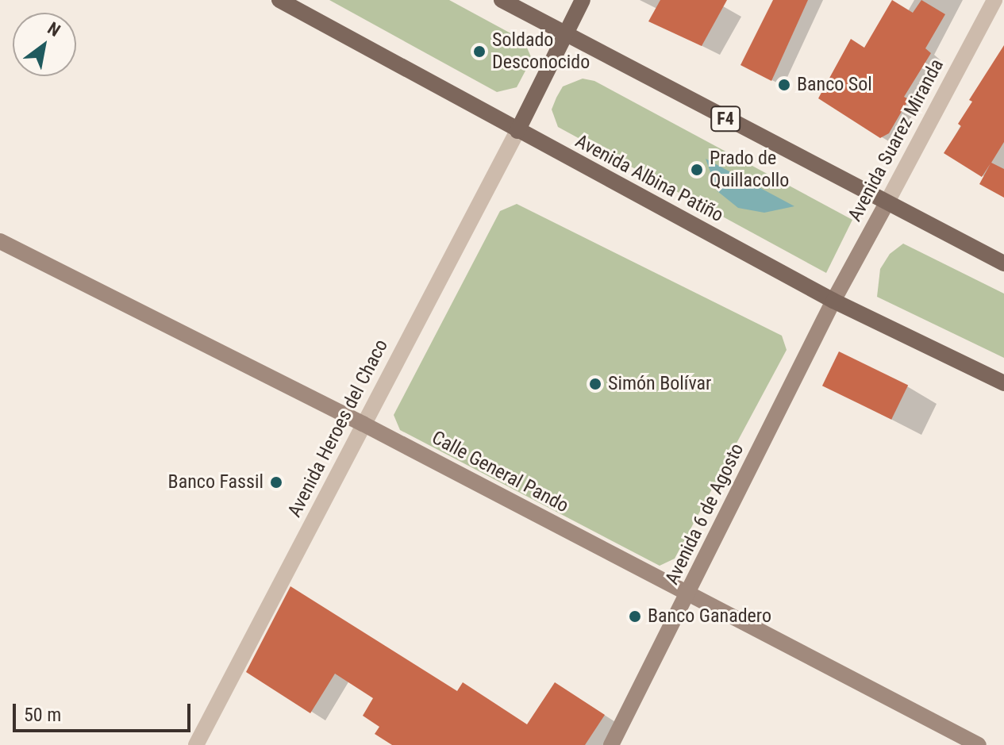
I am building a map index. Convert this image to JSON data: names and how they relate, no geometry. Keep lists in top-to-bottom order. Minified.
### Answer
{"streets":{"main road":["F4","Avenida Suarez Miranda","Avenida Albina Patiño","Calle General Pando","Avenida 6 de Agosto"],"street":["Avenida Heroes del Chaco"]},"crossings":[["F4","Avenida Suarez Miranda"],["Avenida Suarez Miranda","Avenida Albina Patiño"],["Avenida Suarez Miranda","Avenida 6 de Agosto"],["Avenida Albina Patiño","Avenida Heroes del Chaco"],["Avenida Albina Patiño","Avenida 6 de Agosto"],["Avenida Heroes del Chaco","Calle General Pando"],["Calle General Pando","Avenida 6 de Agosto"]],"places":["Soldado Desconocido","Banco Sol","Prado de Quillacollo","Simón Bolívar","Banco Fassil","Banco Ganadero"],"scale_bar":"50 m","north":"top right"}
